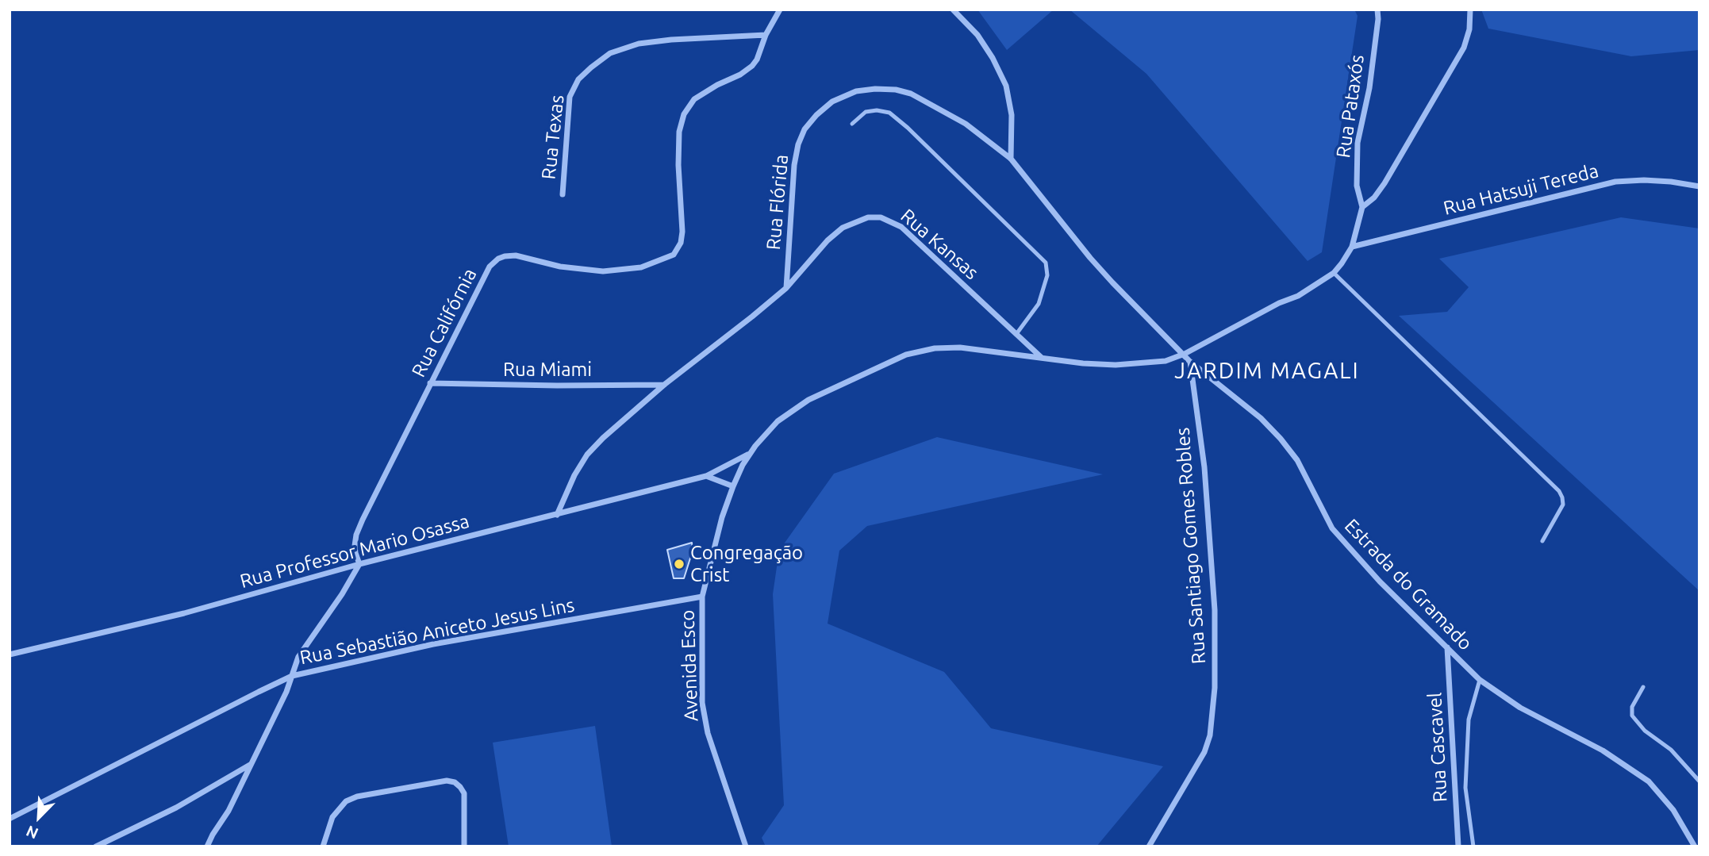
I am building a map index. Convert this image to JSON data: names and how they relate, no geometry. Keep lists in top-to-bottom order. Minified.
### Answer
{"streets":{"street":["Rua Pataxós","Rua Texas","Rua Hatsuji Tereda","Rua Flórida","Rua Kansas","Rua Califórnia","Rua Miami","Rua Santiago Gomes Robles","Rua Professor Mario Osassa","Estrada do Gramado","Rua Sebastião Aniceto Jesus Lins","Avenida Esco","Rua Cascavel"]},"crossings":[["Rua Texas","Rua Califórnia"],["Rua Flórida","Rua Kansas"],["Rua Flórida","Estrada do Gramado"],["Rua Califórnia","Rua Miami"],["Rua Califórnia","Rua Professor Mario Osassa"],["Rua Santiago Gomes Robles","Estrada do Gramado"],["Rua Professor Mario Osassa","Avenida Esco"],["Estrada do Gramado","Rua Cascavel"],["Rua Sebastião Aniceto Jesus Lins","Avenida Esco"]],"districts":["JARDIM MAGALI"],"places":["Congregação Crist"],"north":"bottom left"}
